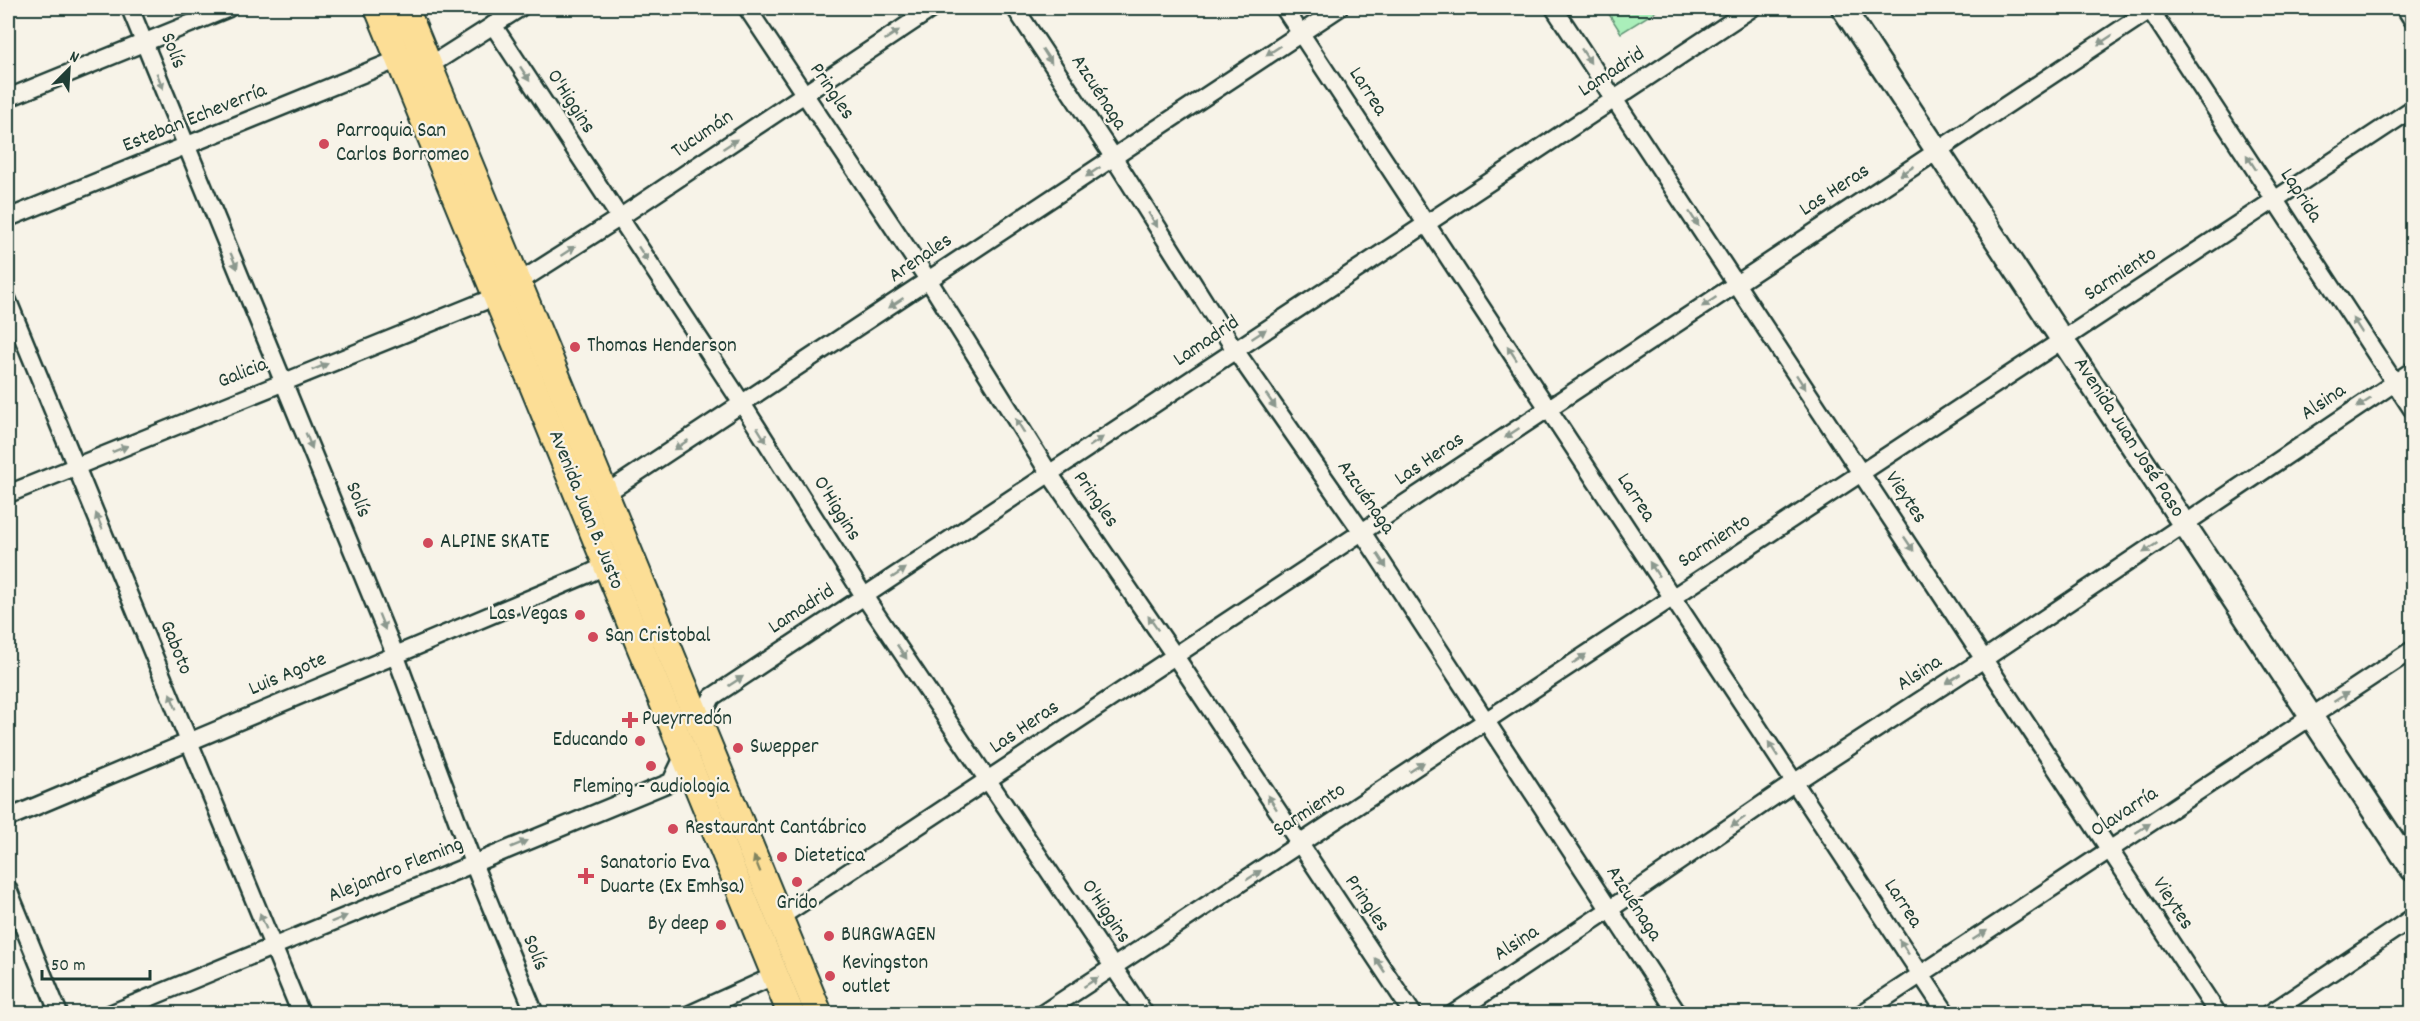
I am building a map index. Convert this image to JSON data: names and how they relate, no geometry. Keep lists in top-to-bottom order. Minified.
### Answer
{"streets":{"main road":["Avenida Juan José Paso","Avenida Juan B. Justo"],"street":["Solís","Lamadrid","Pringles","Larrea","Azcuénaga","O'Higgins","Esteban Echeverría","Tucumán","Las Heras","Laprida","Arenales","Sarmiento","Galicia","Alsina","Vieytes","Gaboto","Luis Agote","Olavarría","Alejandro Fleming"]},"crossings":[["Solís","Esteban Echeverría"],["Solís","Galicia"],["Solís","Luis Agote"],["Solís","Alejandro Fleming"],["Lamadrid","Pringles"],["Lamadrid","Larrea"],["Lamadrid","Azcuénaga"],["Lamadrid","O'Higgins"],["Lamadrid","Vieytes"],["Lamadrid","Avenida Juan B. Justo"],["Lamadrid","Alejandro Fleming"],["Pringles","Tucumán"],["Pringles","Las Heras"],["Pringles","Arenales"],["Pringles","Sarmiento"],["Larrea","Las Heras"],["Larrea","Arenales"],["Larrea","Sarmiento"],["Larrea","Alsina"],["Larrea","Olavarría"],["Azcuénaga","Las Heras"],["Azcuénaga","Arenales"],["Azcuénaga","Sarmiento"],["Azcuénaga","Alsina"],["O'Higgins","Tucumán"],["O'Higgins","Las Heras"],["O'Higgins","Arenales"],["O'Higgins","Sarmiento"],["Esteban Echeverría","Avenida Juan B. Justo"],["Tucumán","Galicia"],["Tucumán","Avenida Juan B. Justo"],["Las Heras","Laprida"],["Las Heras","Avenida Juan José Paso"],["Las Heras","Vieytes"],["Las Heras","Avenida Juan B. Justo"],["Laprida","Sarmiento"],["Laprida","Alsina"],["Arenales","Avenida Juan B. Justo"],["Sarmiento","Avenida Juan José Paso"],["Sarmiento","Vieytes"],["Galicia","Avenida Juan B. Justo"],["Galicia","Gaboto"],["Alsina","Avenida Juan José Paso"],["Alsina","Vieytes"],["Avenida Juan José Paso","Olavarría"],["Vieytes","Olavarría"],["Avenida Juan B. Justo","Luis Agote"],["Avenida Juan B. Justo","Alejandro Fleming"],["Gaboto","Luis Agote"],["Gaboto","Alejandro Fleming"]],"one_way":["Solís","Lamadrid","Pringles","Larrea","Azcuénaga","O'Higgins","Tucumán","Las Heras","Laprida","Arenales","Sarmiento","Galicia","Alsina","Vieytes","Gaboto","Olavarría","Alejandro Fleming"],"places":{"other":["Parroquia San Carlos Borromeo","Thomas Henderson","ALPINE SKATE","Las Vegas","San Cristobal","Educando","Swepper","Fleming - audiologia","Restaurant Cantábrico","Dietetica","Grido","By deep","BURGWAGEN","Kevingston outlet"],"health":["Pueyrredón","Sanatorio Eva Duarte (Ex Emhsa)"]},"scale_bar":"50 m","north":"top right"}
